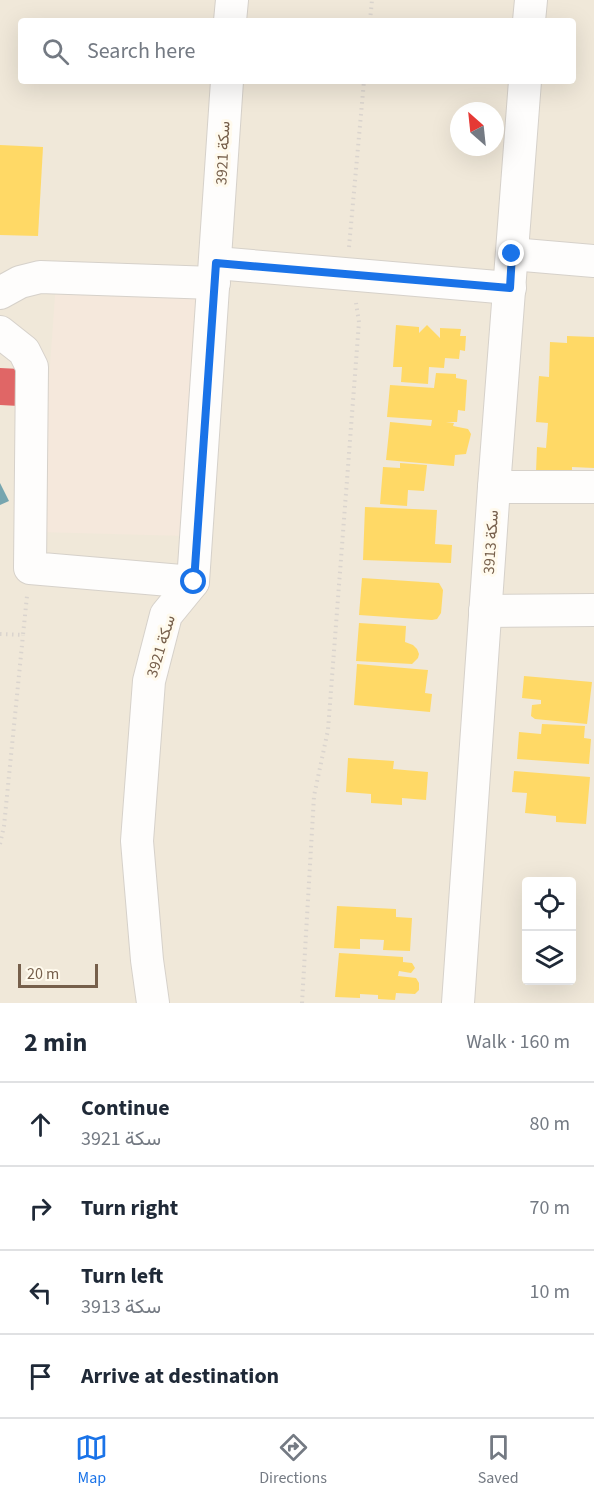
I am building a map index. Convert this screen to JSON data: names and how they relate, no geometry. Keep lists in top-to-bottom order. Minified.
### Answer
{"streets":{"street":["سكة 3921","سكة 3913"]},"scale_bar":"20 m","north":"top left","page":{"search":"Search here","scale":"20 m","heading":["2 min","Walk · 160 m"],"list":[["Continue","سكة 3921","80 m"],["Turn right","70 m"],["Turn left","سكة 3913","10 m"],"Arrive at destination"],"nav":["Map","Directions","Saved"]}}
